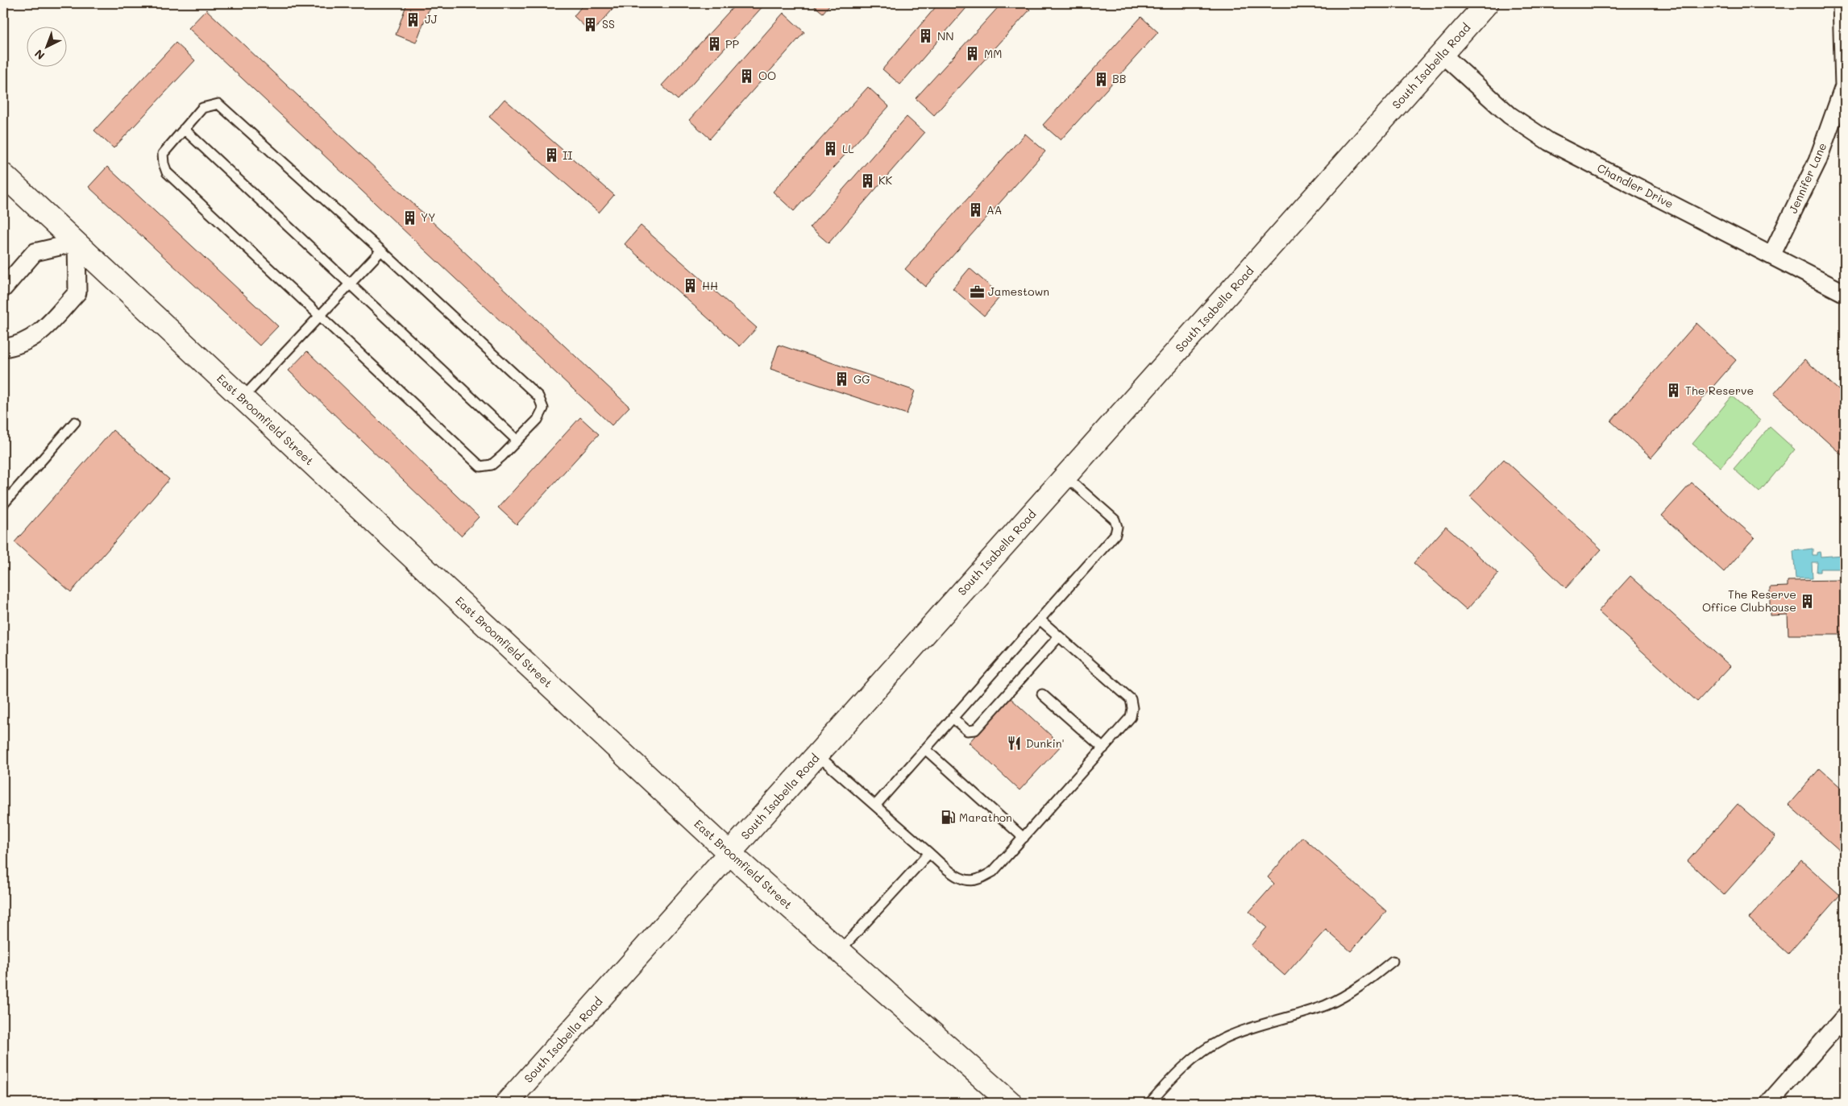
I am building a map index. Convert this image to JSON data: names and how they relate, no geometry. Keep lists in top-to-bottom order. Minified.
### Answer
{"streets":{"main road":["South Isabella Road","East Broomfield Street"],"street":["Jennifer Lane","Chandler Drive"]},"crossings":[["South Isabella Road","Chandler Drive"],["South Isabella Road","East Broomfield Street"],["Jennifer Lane","Chandler Drive"]],"places":{"building":["JJ","SS","NN","PP","MM","OO","BB","LL","II","KK","AA","YY","HH","GG","The Reserve","The Reserve Office Clubhouse"],"office":["Jamestown"],"restaurant":["Dunkin'"],"fuel station":["Marathon"]},"north":"bottom left"}
